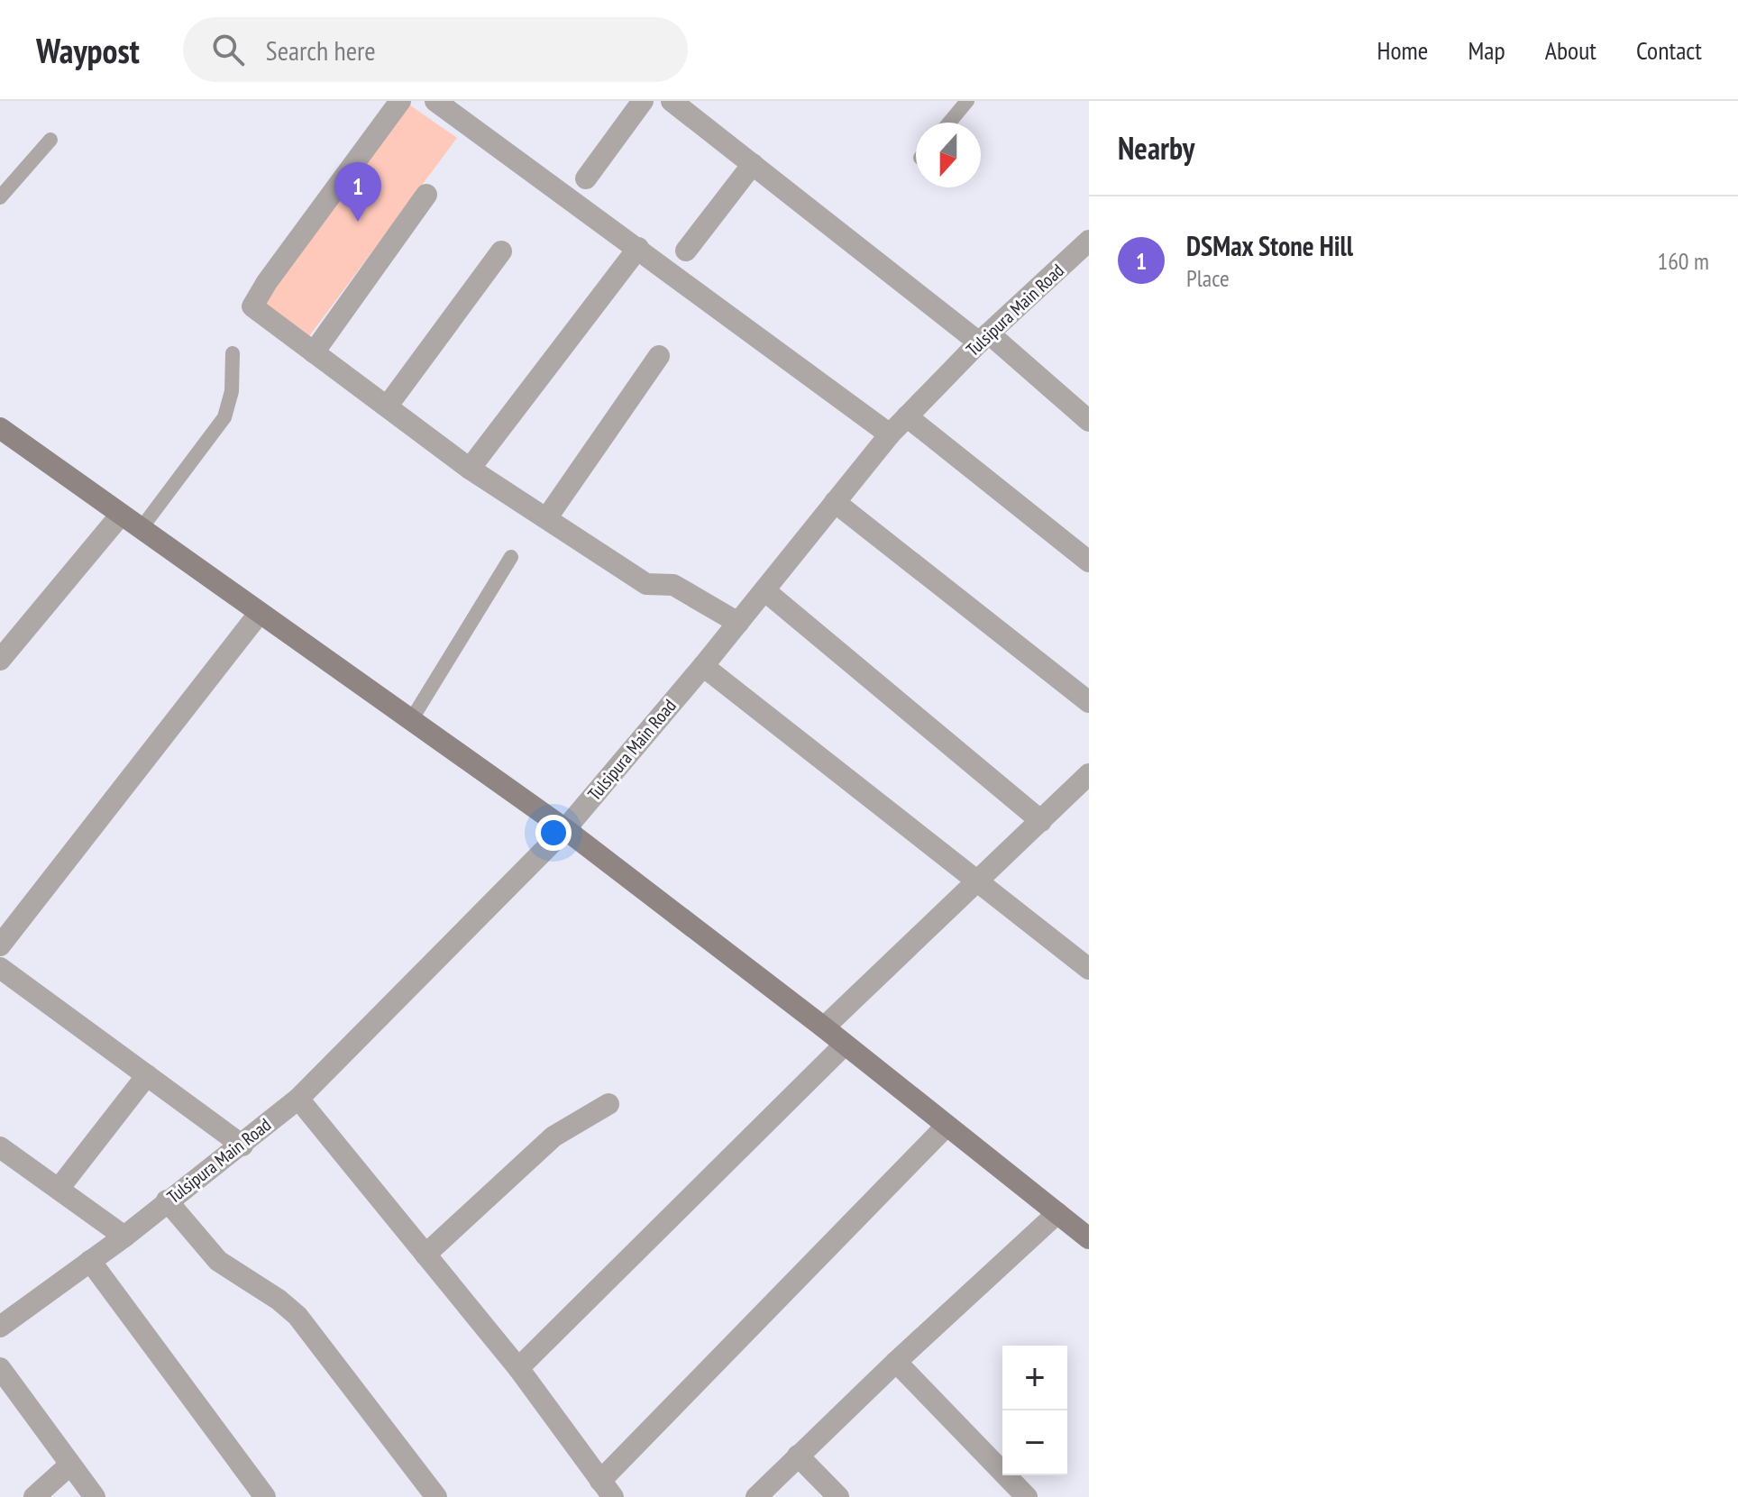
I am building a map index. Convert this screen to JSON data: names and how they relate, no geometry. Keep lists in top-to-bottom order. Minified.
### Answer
{"streets":{"street":["Tulsipura Main Road"]},"north":"bottom","page":{"header":"Waypost","search":"Search here","nav":["Home","Map","About","Contact"],"heading":"Nearby","pins":"1","list":[{"mark":"1","name":"DSMax Stone Hill","note":"Place","value":"160 m"}],"map_buttons":["+","−"]}}
